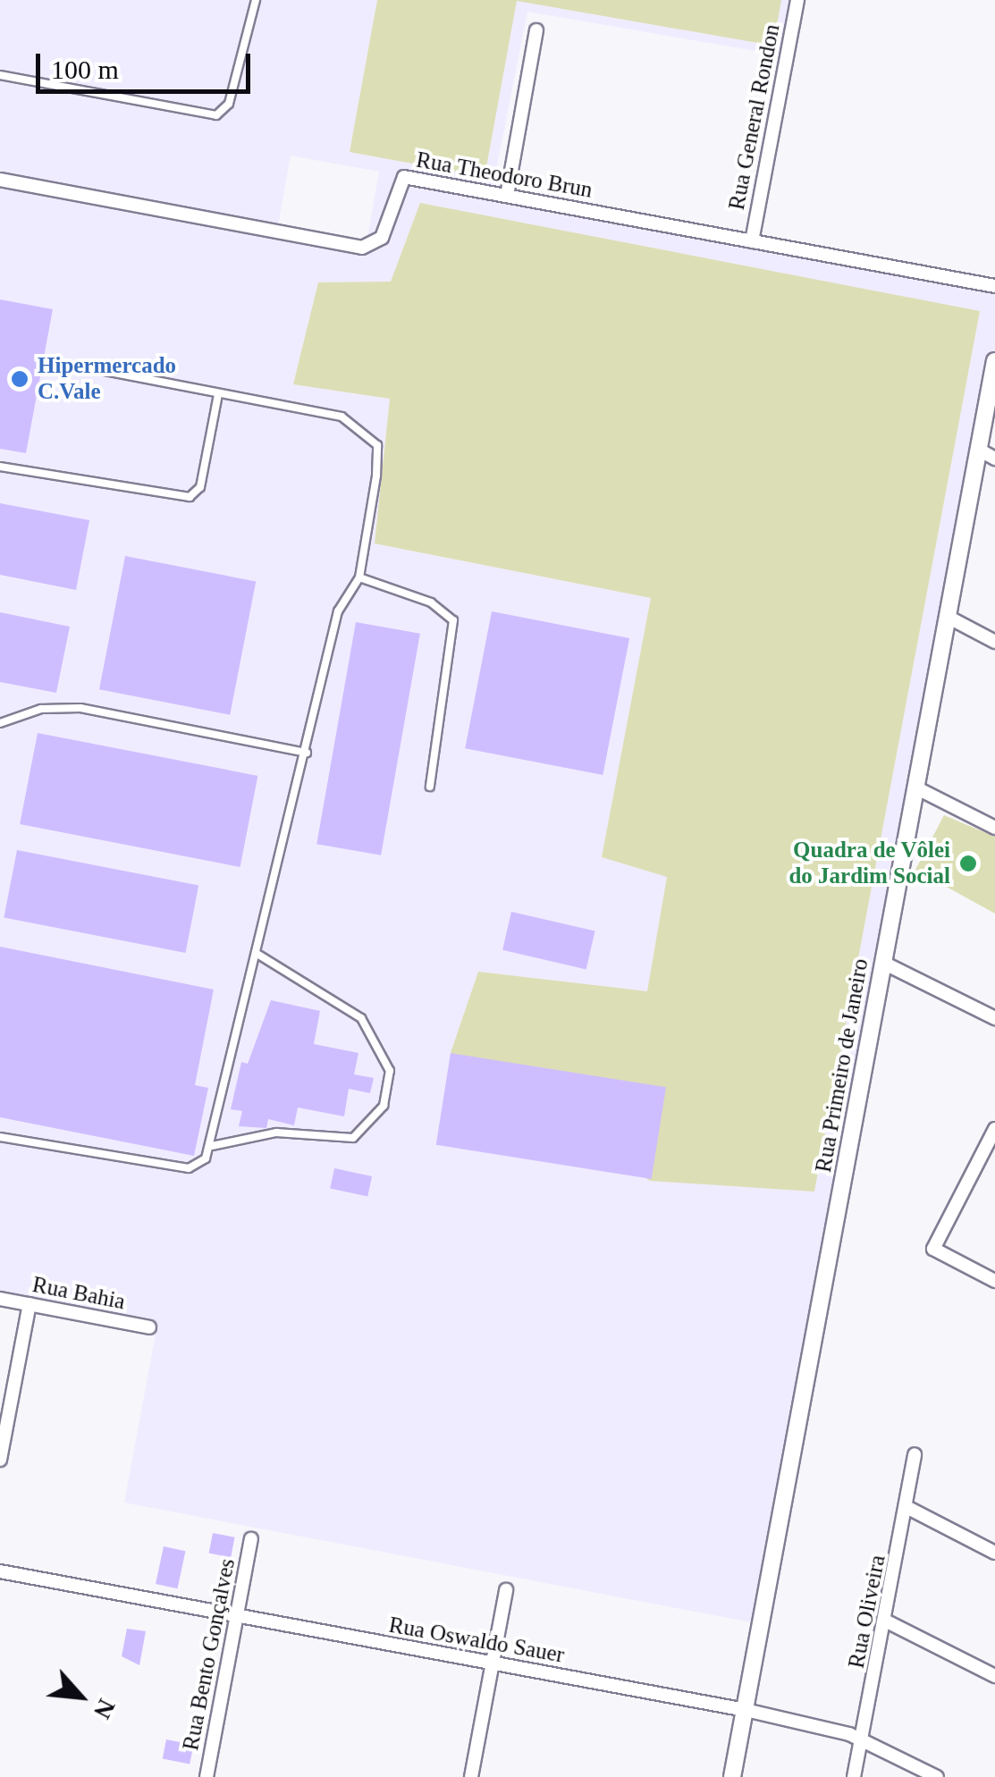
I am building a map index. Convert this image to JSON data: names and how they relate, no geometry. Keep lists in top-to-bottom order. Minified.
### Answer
{"streets":{"street":["Rua General Rondon","Rua Theodoro Brun","Rua Primeiro de Janeiro","Rua Bahia","Rua Oliveira","Rua Oswaldo Sauer","Rua Bento Gonçalves"]},"crossings":[["Rua General Rondon","Rua Theodoro Brun"],["Rua Primeiro de Janeiro","Rua Oswaldo Sauer"],["Rua Oliveira","Rua Oswaldo Sauer"],["Rua Oswaldo Sauer","Rua Bento Gonçalves"]],"places":["Hipermercado C.Vale","Quadra de Vôlei do Jardim Social"],"scale_bar":"100 m","north":"bottom right"}
